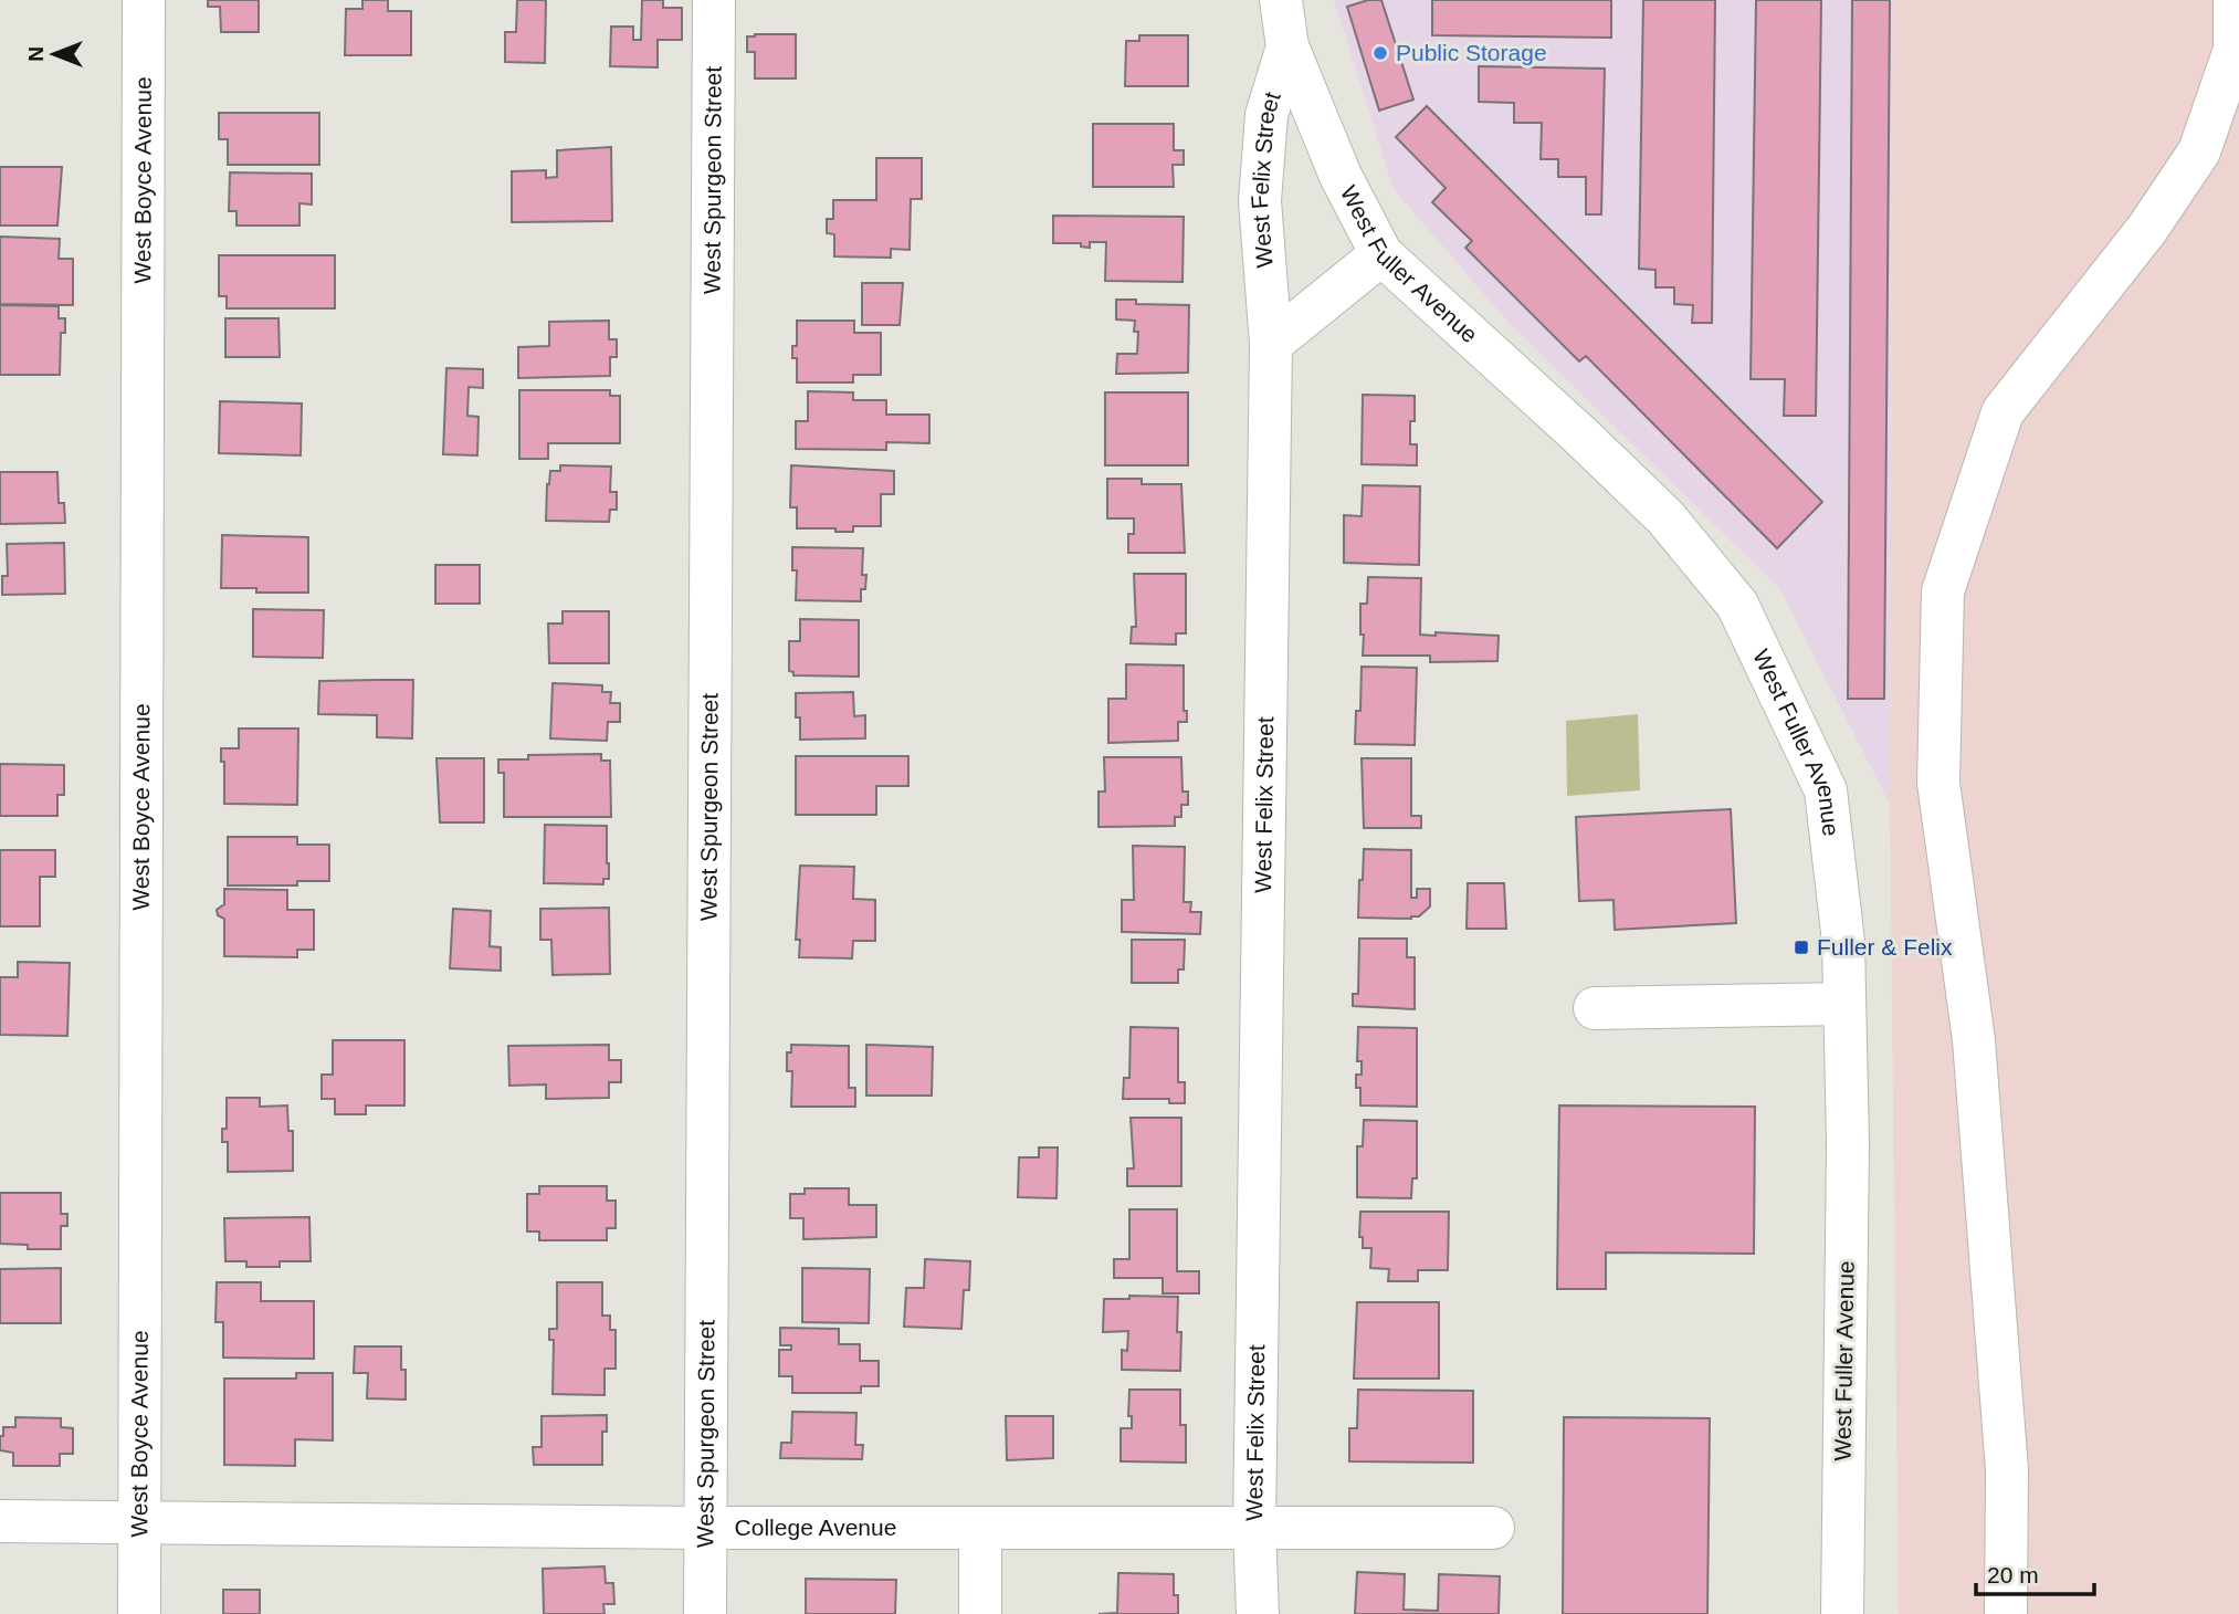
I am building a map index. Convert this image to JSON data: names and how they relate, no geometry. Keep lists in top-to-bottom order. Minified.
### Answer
{"streets":{"street":["West Felix Street","West Boyce Avenue","West Spurgeon Street","West Fuller Avenue","College Avenue"]},"crossings":[["West Felix Street","West Fuller Avenue"],["West Felix Street","College Avenue"],["West Boyce Avenue","College Avenue"],["West Spurgeon Street","College Avenue"]],"places":{"other":["Public Storage"],"transit":["Fuller & Felix"]},"scale_bar":"20 m","north":"left"}
